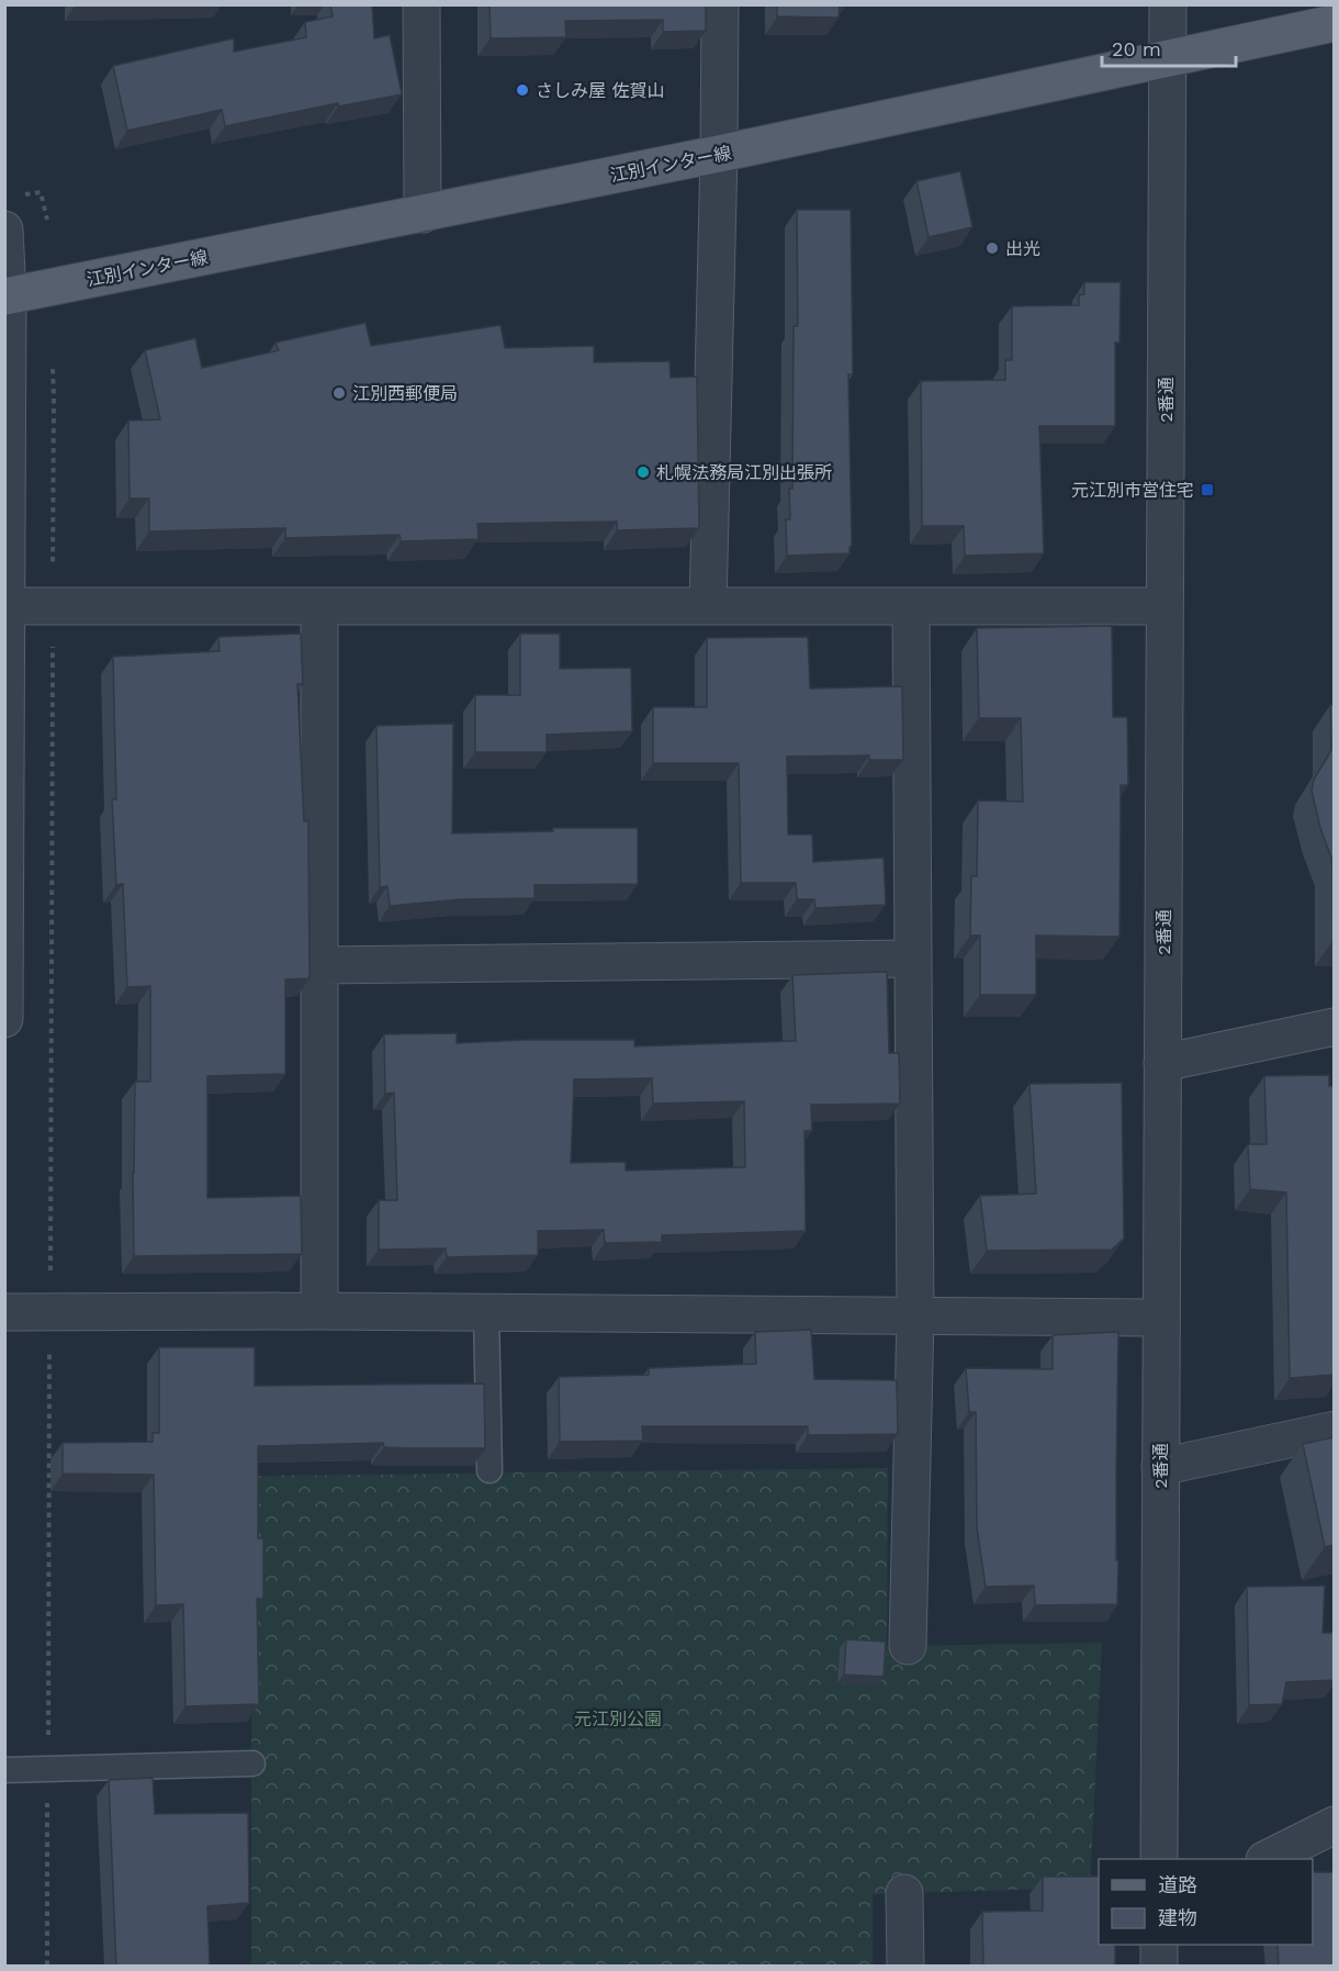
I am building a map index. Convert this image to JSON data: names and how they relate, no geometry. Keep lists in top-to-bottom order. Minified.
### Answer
{"streets":{"main road":["江別インター線"],"street":["2番通"]},"crossings":[["江別インター線","2番通"]],"parks":["元江別公園"],"places":{"other":["さしみ屋 佐賀山","出光","江別西郵便局","札幌法務局江別出張所"],"transit":["元江別市営住宅"]},"legend":["道路","建物"],"scale_bar":"20 m"}
